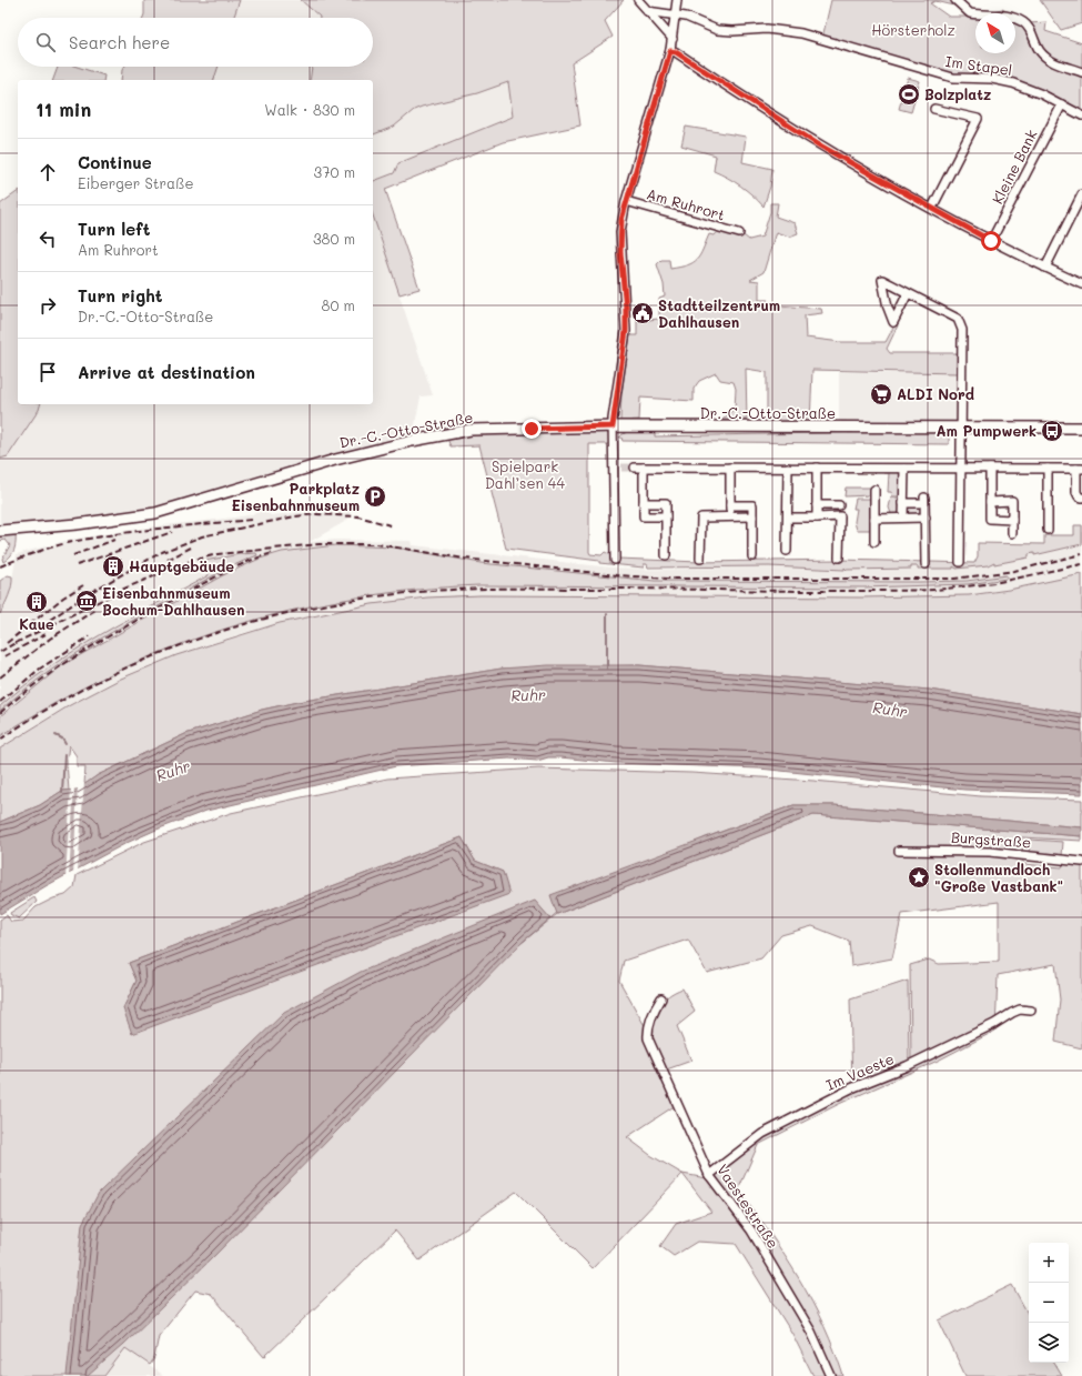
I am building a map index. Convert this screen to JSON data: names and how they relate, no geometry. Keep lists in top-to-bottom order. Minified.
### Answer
{"streets":{"street":["Im Stapel","Kleine Bank","Am Ruhrort","Dr.-C.-Otto-Straße","Burgstraße","Im Vaeste","Vaestestraße"]},"crossings":[["Im Stapel","Kleine Bank"],["Im Stapel","Am Ruhrort"],["Am Ruhrort","Dr.-C.-Otto-Straße"],["Im Vaeste","Vaestestraße"]],"water":["Ruhr"],"parks":["Hörsterholz","Spielpark Dahl’sen 44"],"places":{"sports":["Bolzplatz"],"public building":["Stadtteilzentrum Dahlhausen"],"supermarket":["ALDI Nord"],"bus stop":["Am Pumpwerk"],"parking":["Parkplatz Eisenbahnmuseum"],"building":["Hauptgebäude","Kaue"],"museum":["Eisenbahnmuseum Bochum-Dahlhausen"],"place":["Stollenmundloch \"Große Vastbank\""]},"north":"top left","page":{"search":"Search here","heading":["11 min","Walk · 830 m"],"list":[["Continue","Eiberger Straße","370 m"],["Turn left","Am Ruhrort","380 m"],["Turn right","Dr.-C.-Otto-Straße","80 m"],"Arrive at destination"],"map_buttons":["+","−"]}}
